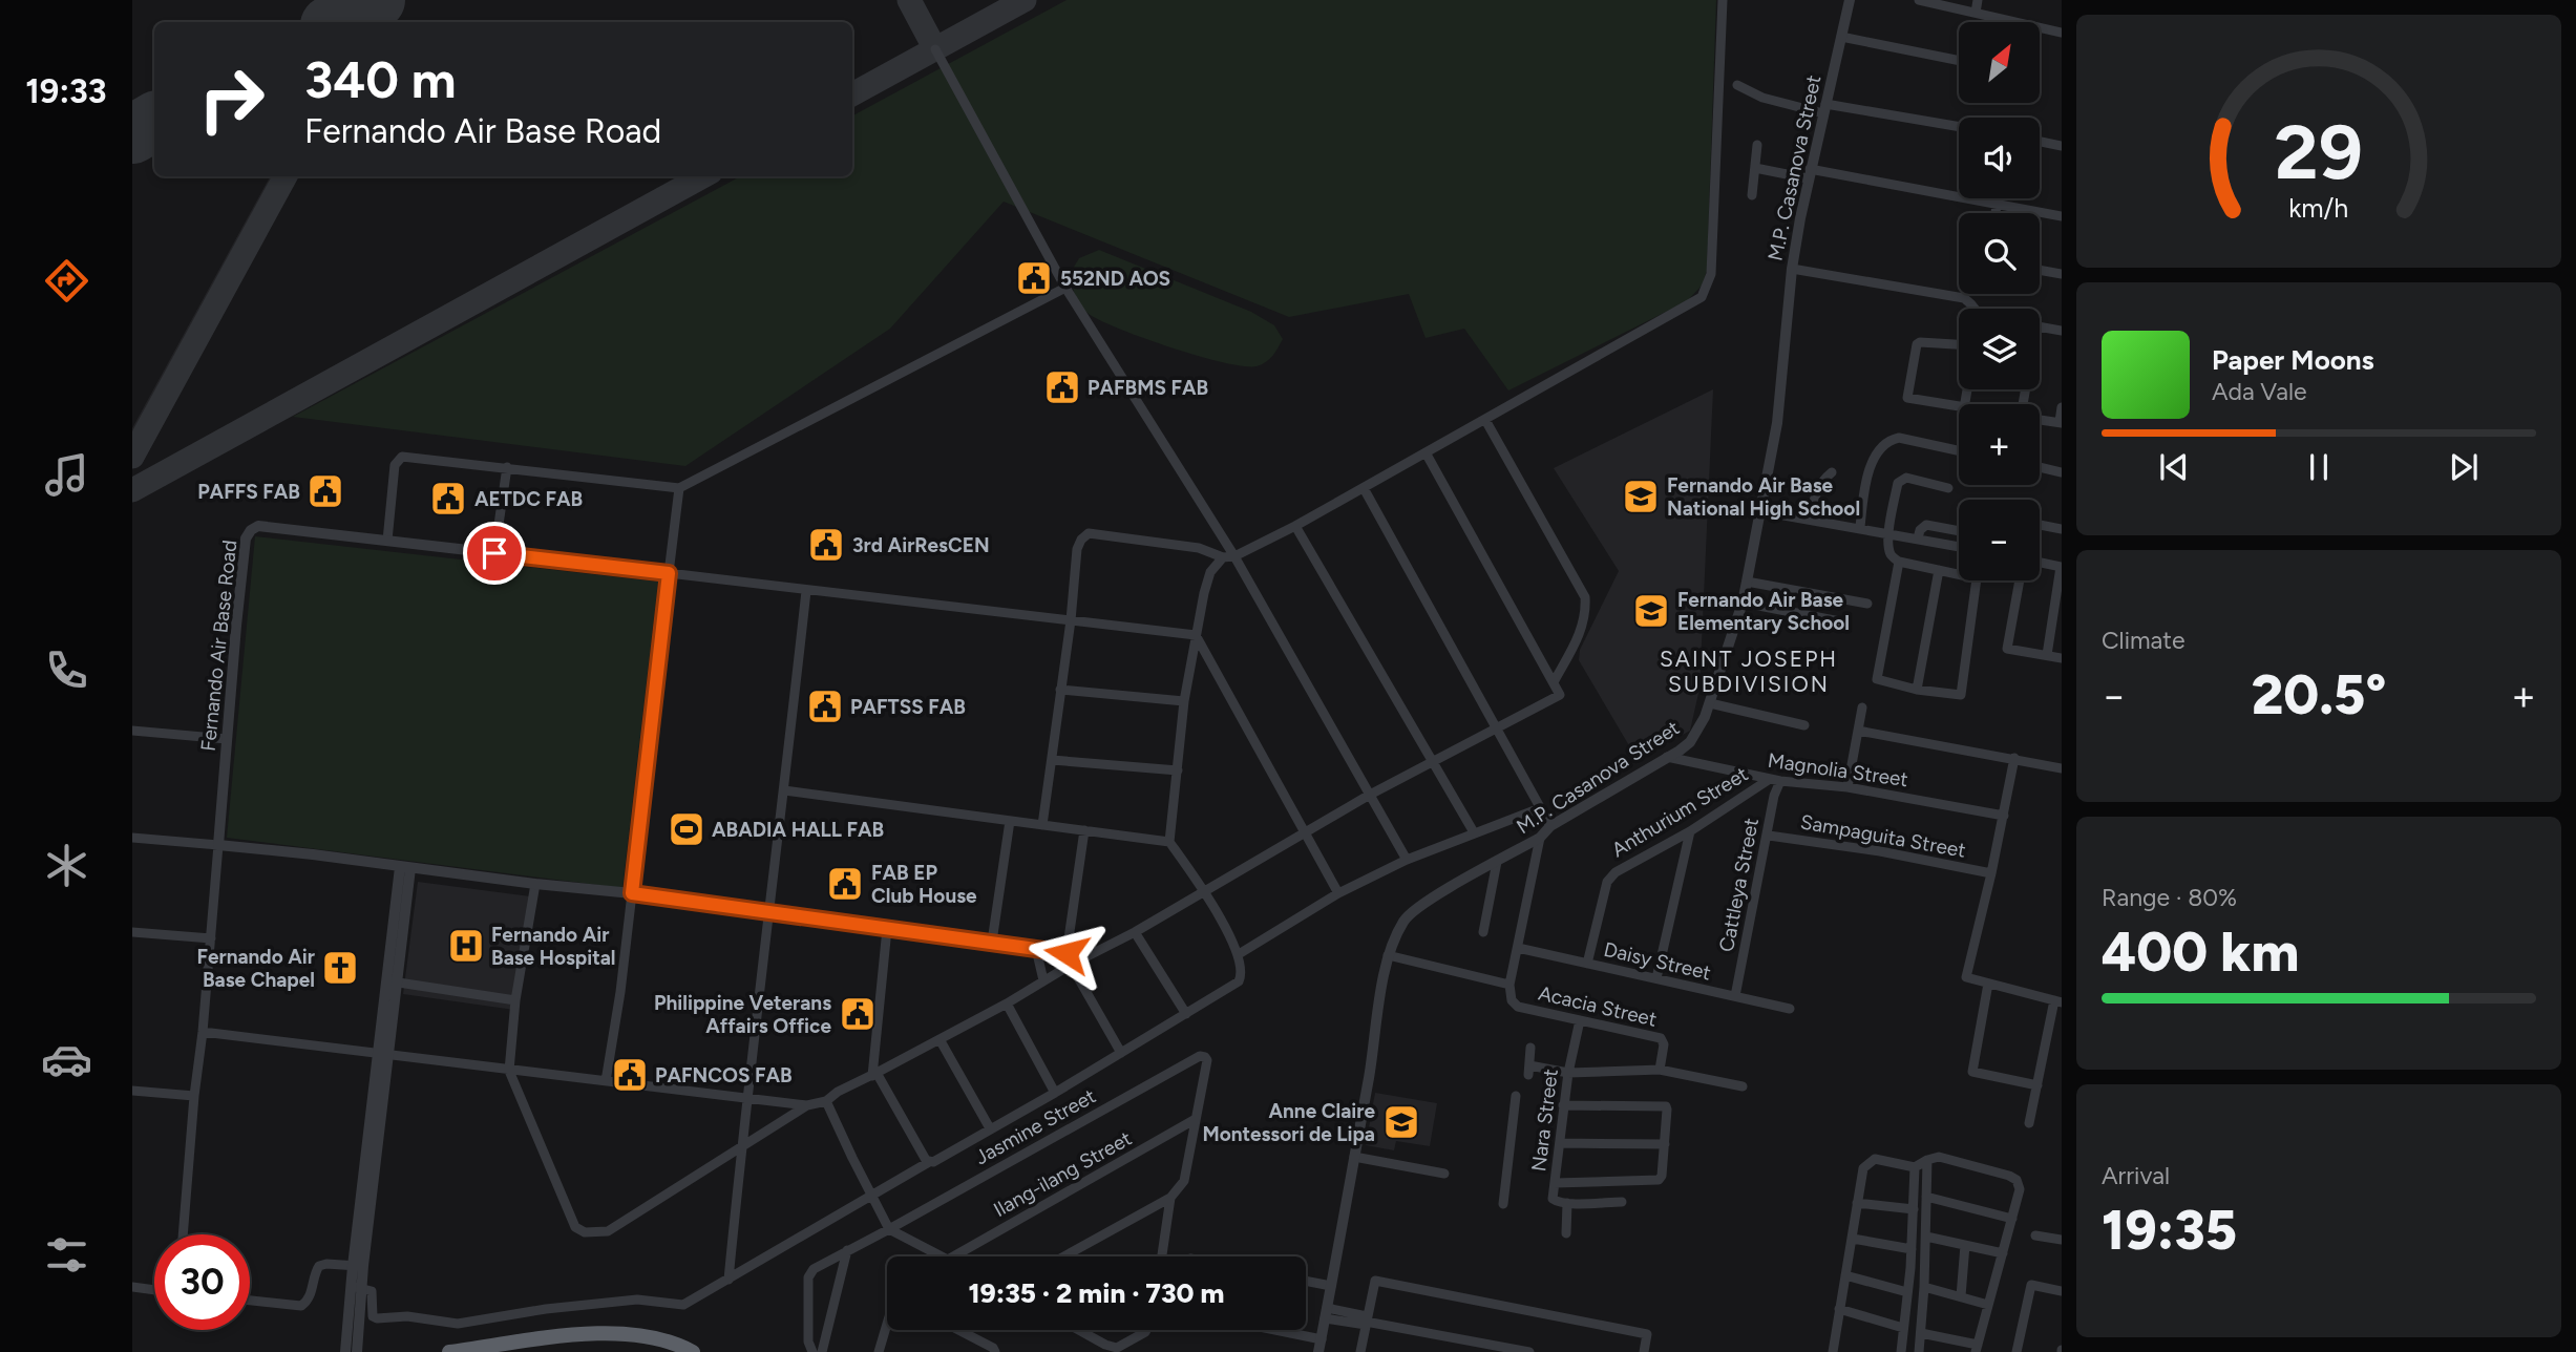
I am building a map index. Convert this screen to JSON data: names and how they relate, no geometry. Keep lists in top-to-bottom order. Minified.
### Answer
{"streets":{"street":["M.P. Casanova Street","Fernando Air Base Road","Magnolia Street","Anthurium Street","Sampaguita Street","Cattleya Street","Daisy Street","Acacia Street","Nara Street","Jasmine Street","Ilang-ilang Street"]},"crossings":[["M.P. Casanova Street","Magnolia Street"],["Magnolia Street","Anthurium Street"],["Magnolia Street","Cattleya Street"],["Anthurium Street","Daisy Street"],["Sampaguita Street","Cattleya Street"],["Cattleya Street","Daisy Street"],["Acacia Street","Nara Street"],["Jasmine Street","Ilang-ilang Street"]],"districts":["SAINT JOSEPH SUBDIVISION"],"places":{"public building":["552ND AOS","PAFBMS FAB","PAFFS FAB","AETDC FAB","3rd AirResCEN","PAFTSS FAB","FAB EP Club House","Philippine Veterans Affairs Office","PAFNCOS FAB"],"school or university":["Fernando Air Base National High School","Fernando Air Base Elementary School","Anne Claire Montessori de Lipa"],"sports":["ABADIA HALL FAB"],"hospital":["Fernando Air Base Hospital"],"church":["Fernando Air Base Chapel"]},"north":"top right","page":{"tabs":"19:33","map_buttons":["+","−"],"turn":["340 m","Fernando Air Base Road"],"song":["Paper Moons","Ada Vale"],"tile":["Climate",["Range · 80%","400 km"],["Arrival","19:35"]],"heat":["−","20.5°","+"],"limit":"30","trip":"19:35 · 2 min · 730 m","gauge":["29","km/h"]}}
